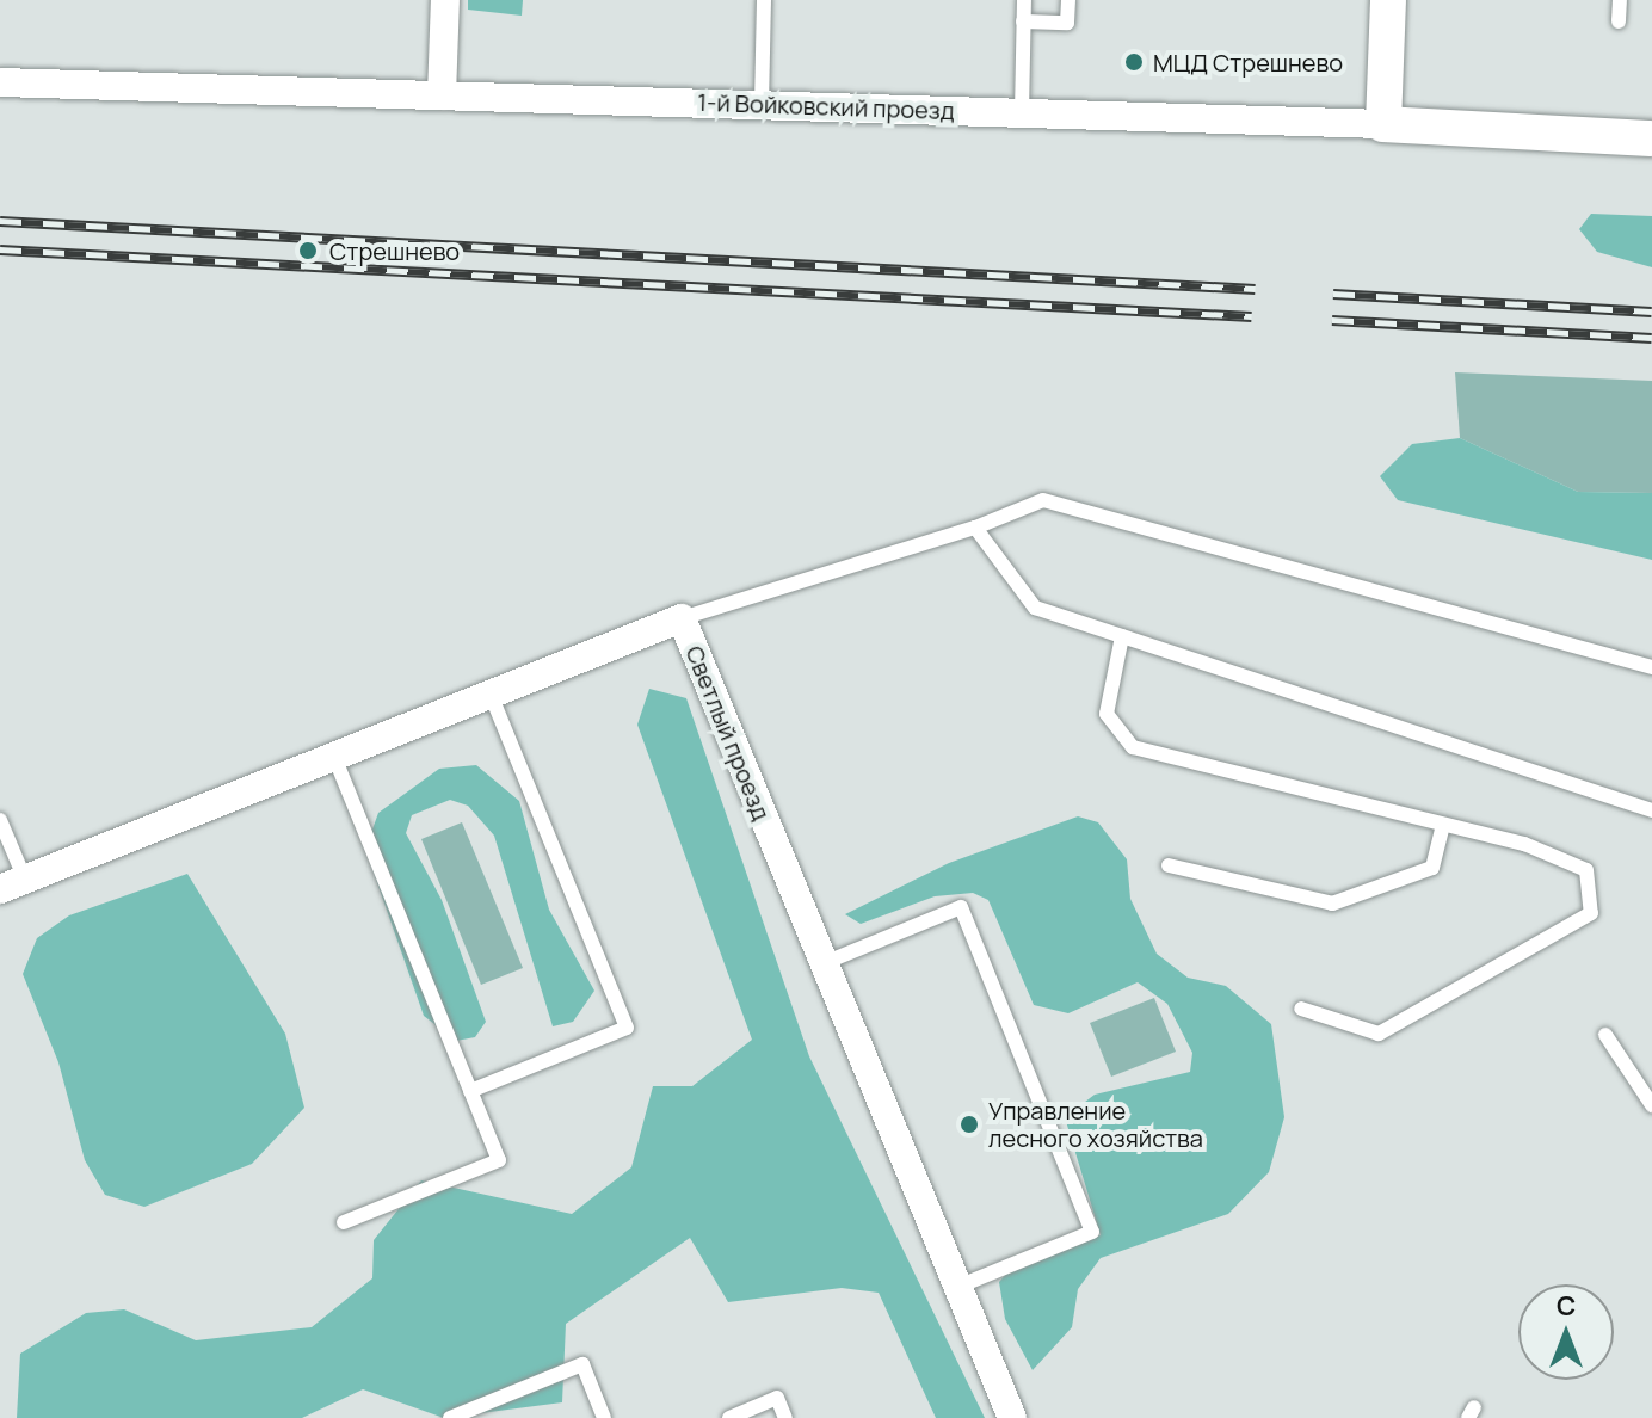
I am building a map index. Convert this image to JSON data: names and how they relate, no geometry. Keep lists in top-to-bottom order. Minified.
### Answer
{"streets":{"street":["1-й Войковский проезд","Светлый проезд"]},"places":["МЦД Стрешнево","Стрешнево","Управление лесного хозяйства"],"north":"top"}
